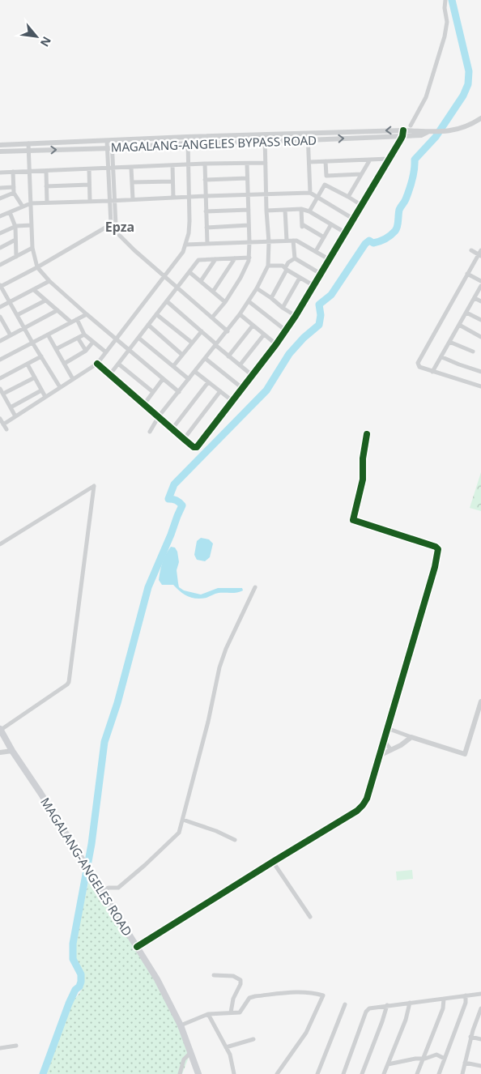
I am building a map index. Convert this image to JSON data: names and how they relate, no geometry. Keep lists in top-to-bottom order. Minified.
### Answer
{"streets":{"main road":["MAGALANG-ANGELES ROAD"],"street":["MAGALANG-ANGELES BYPASS ROAD"]},"districts":["Epza"],"north":"bottom right"}
